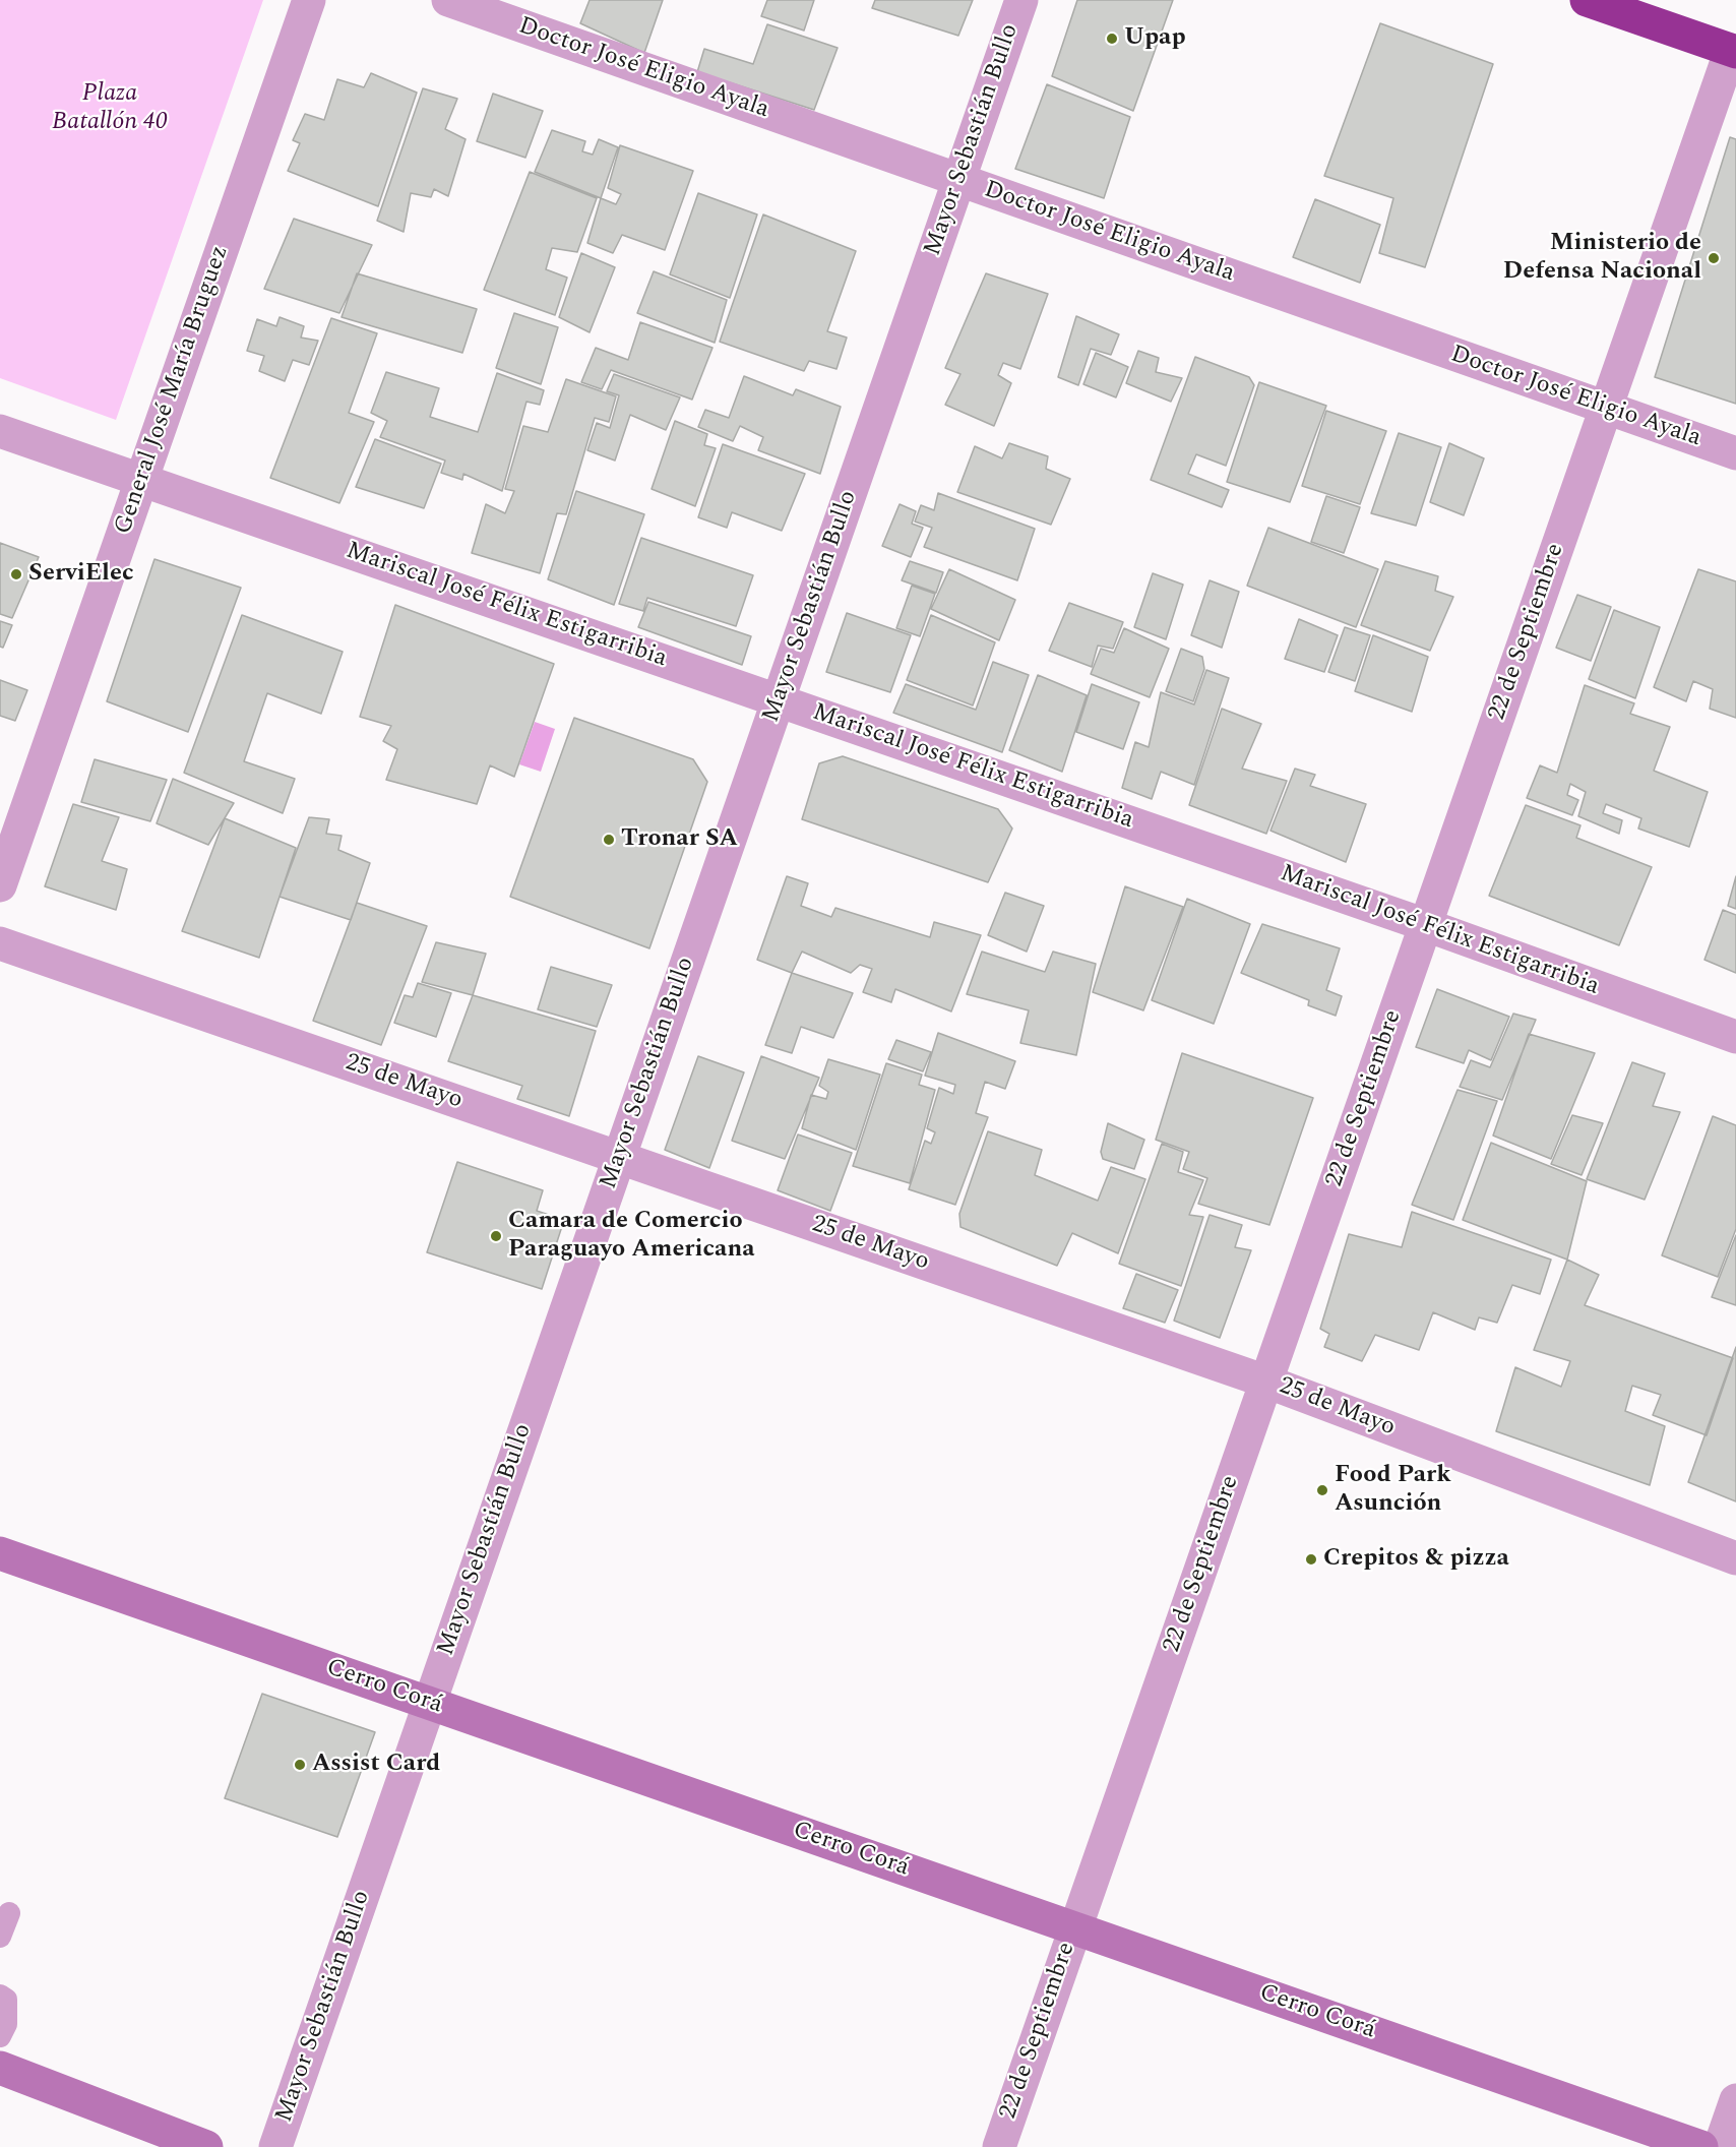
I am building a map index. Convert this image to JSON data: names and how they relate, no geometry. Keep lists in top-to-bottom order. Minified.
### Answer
{"streets":{"street":["Doctor José Eligio Ayala","Mayor Sebastián Bullo","General José María Bruguez","Mariscal José Félix Estigarribia","22 de Septiembre","25 de Mayo","Cerro Corá"]},"crossings":[["Doctor José Eligio Ayala","Mayor Sebastián Bullo"],["Doctor José Eligio Ayala","22 de Septiembre"],["Mayor Sebastián Bullo","Mariscal José Félix Estigarribia"],["Mayor Sebastián Bullo","25 de Mayo"],["Mayor Sebastián Bullo","Cerro Corá"],["General José María Bruguez","Mariscal José Félix Estigarribia"],["Mariscal José Félix Estigarribia","22 de Septiembre"],["22 de Septiembre","25 de Mayo"],["22 de Septiembre","Cerro Corá"]],"parks":["Plaza Batallón 40"],"places":["Upap","Ministerio de Defensa Nacional","ServiElec","Tronar SA","Camara de Comercio Paraguayo Americana","Food Park Asunción","Crepitos & pizza","Assist Card"]}
